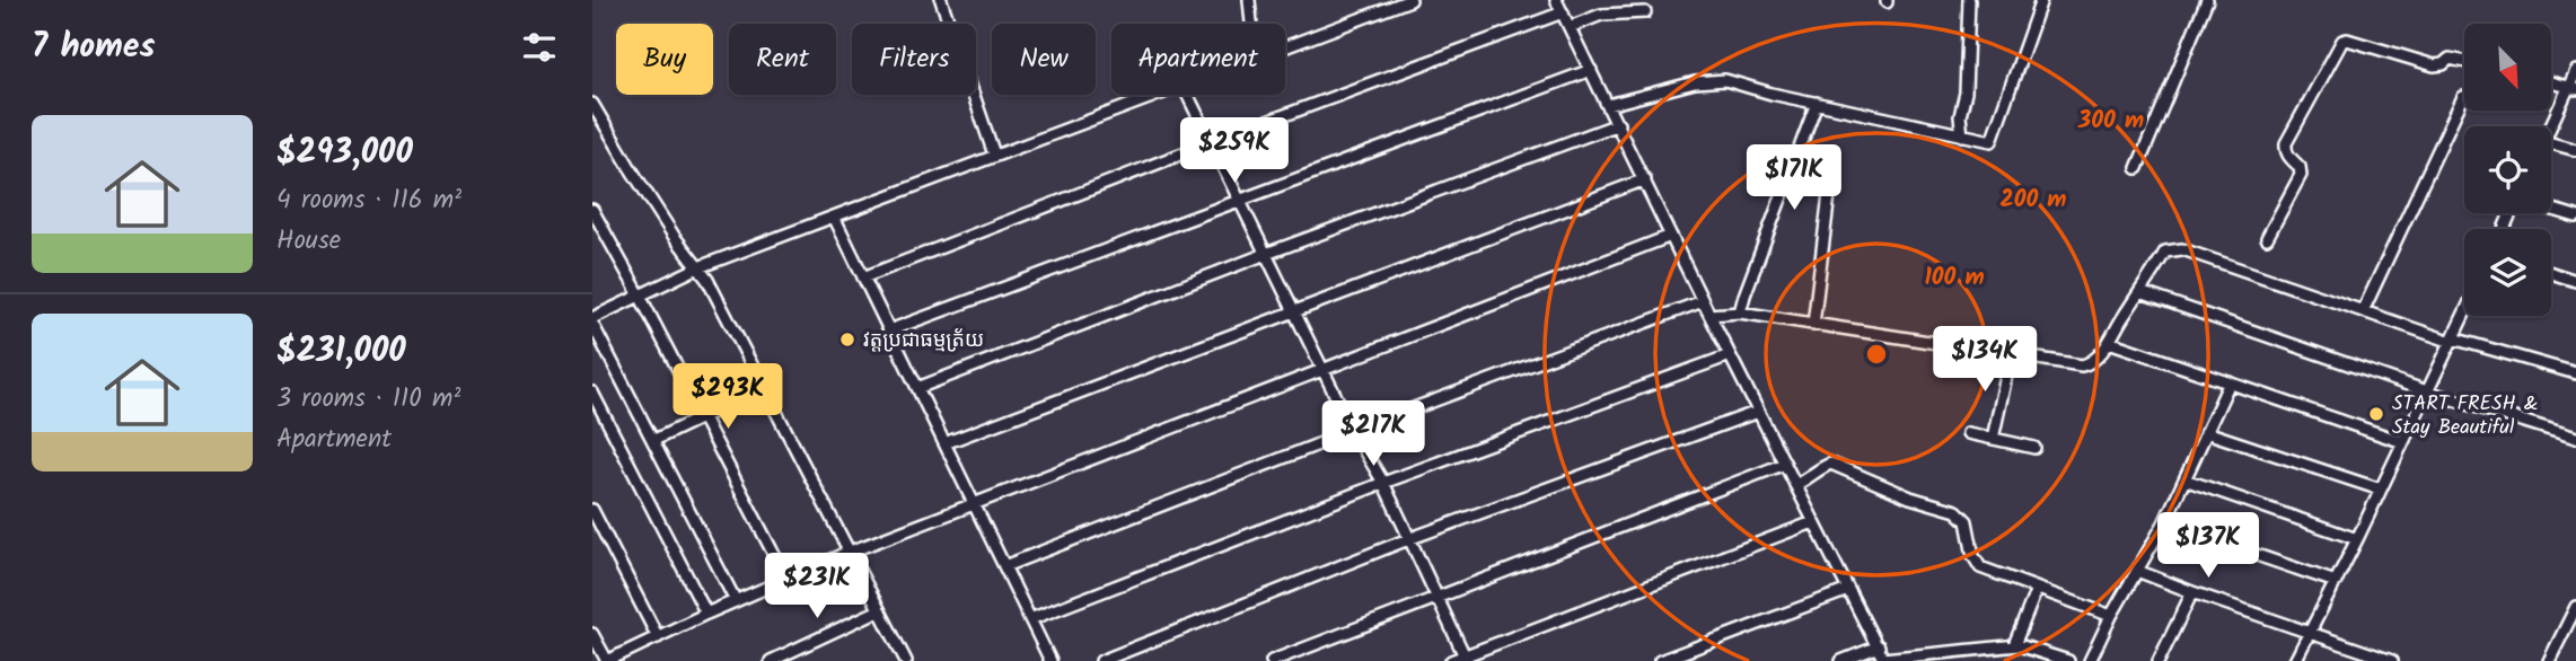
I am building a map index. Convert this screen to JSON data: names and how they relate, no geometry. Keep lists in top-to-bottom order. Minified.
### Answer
{"places":["វត្តប្រជាធម្មត្រ័យ","START FRESH & Stay Beautiful"],"north":"bottom right","page":{"heading":"7 homes","chip":["Buy","Rent","Filters","New","Apartment"],"list":[{"name":"$293,000","note":"4 rooms · 116 m² · House"},{"name":"$231,000","note":"3 rooms · 110 m² · Apartment"}],"price":["$259K","$171K","$134K","$293K","$217K","$137K","$231K"]},"rings":["300 m","200 m","100 m"]}
